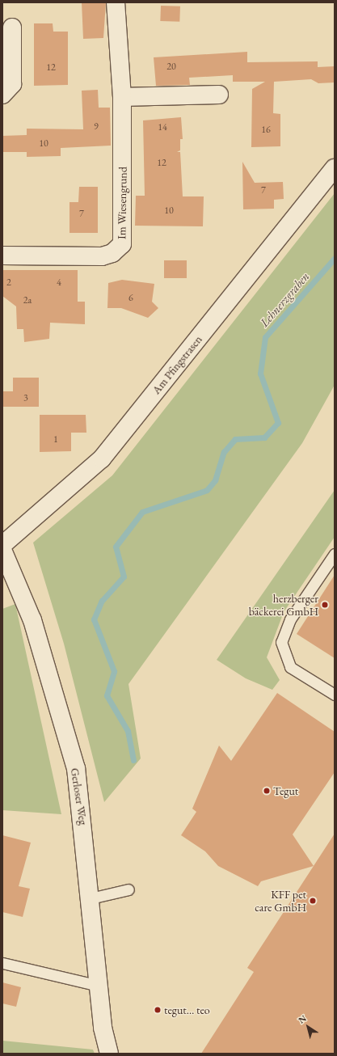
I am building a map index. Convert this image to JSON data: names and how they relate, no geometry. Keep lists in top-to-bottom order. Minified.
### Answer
{"streets":{"street":["Im Wiesengrund","Am Pfingstrasen","Gerloser Weg"]},"water":["Lehnerzgraben"],"places":["herzberger bäckerei GmbH","Tegut","KFF pet care GmbH","tegut… teo"],"house_numbers":["20","12","9","14","16","10","12","7","10","7","2","4","6","2a","3","1"],"north":"top left"}
